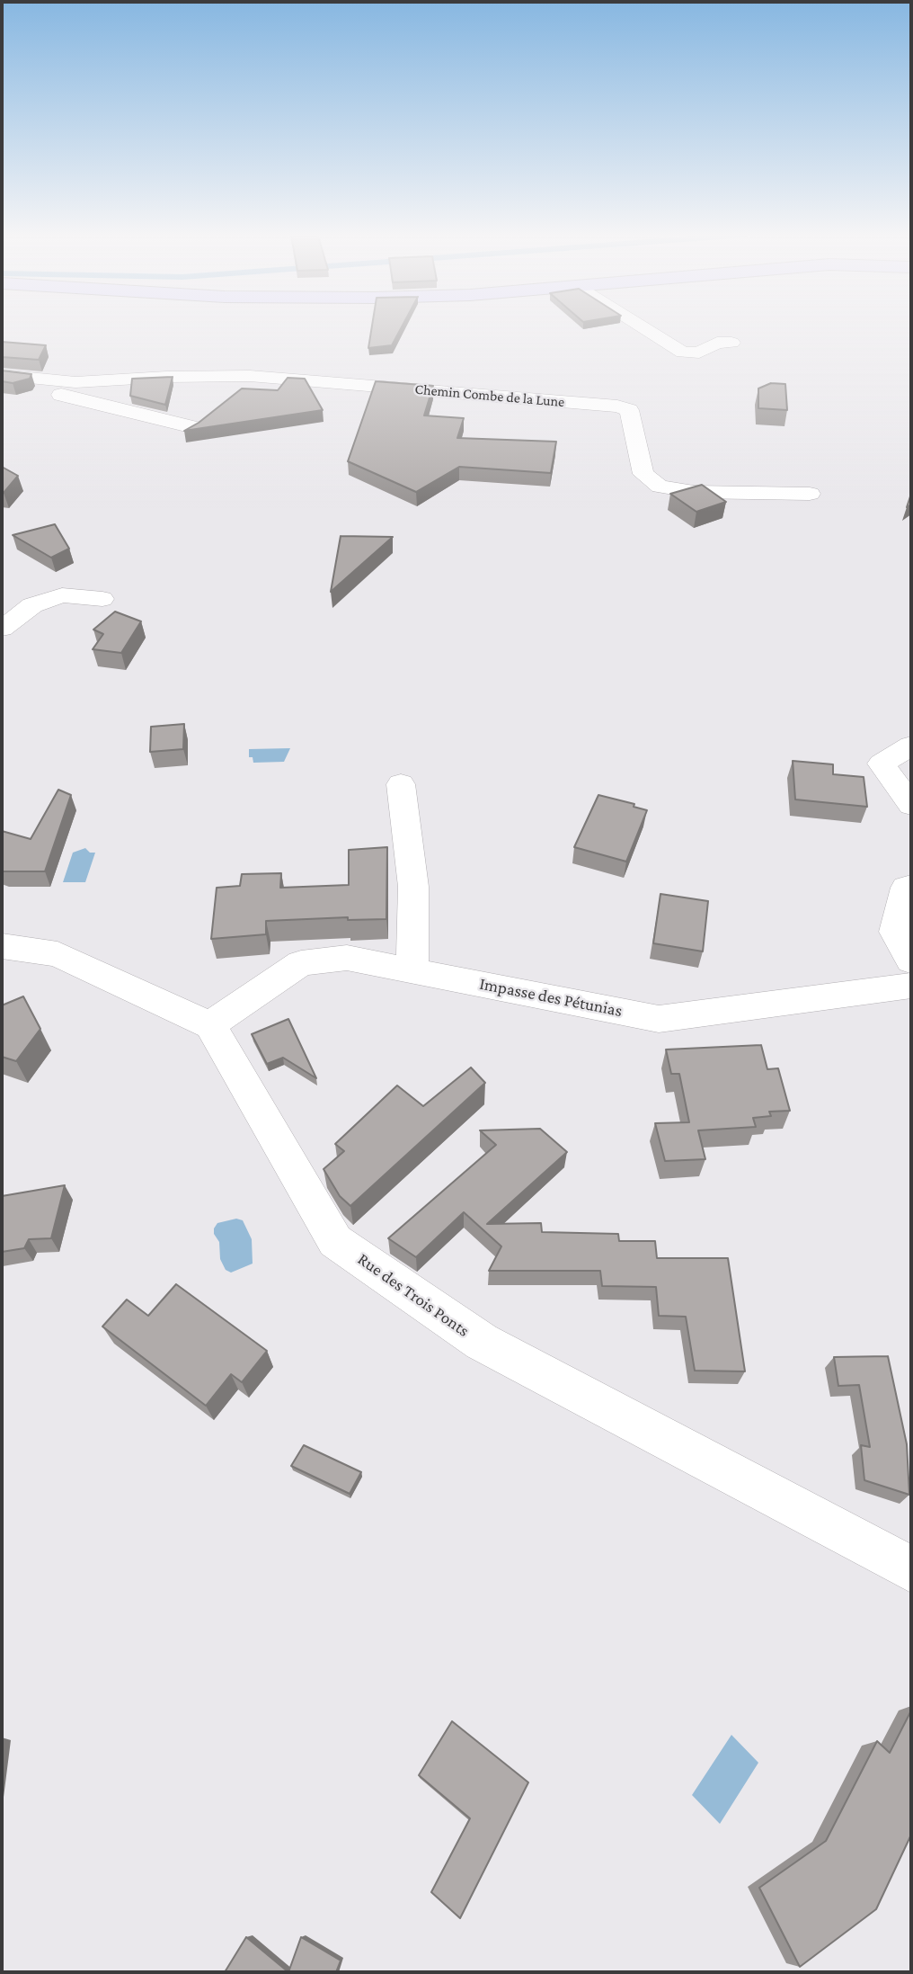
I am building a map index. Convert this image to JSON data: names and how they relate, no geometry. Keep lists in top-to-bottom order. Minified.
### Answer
{"streets":{"street":["Chemin Combe de la Lune","Impasse des Pétunias","Rue des Trois Ponts"]},"crossings":[["Impasse des Pétunias","Rue des Trois Ponts"]]}
